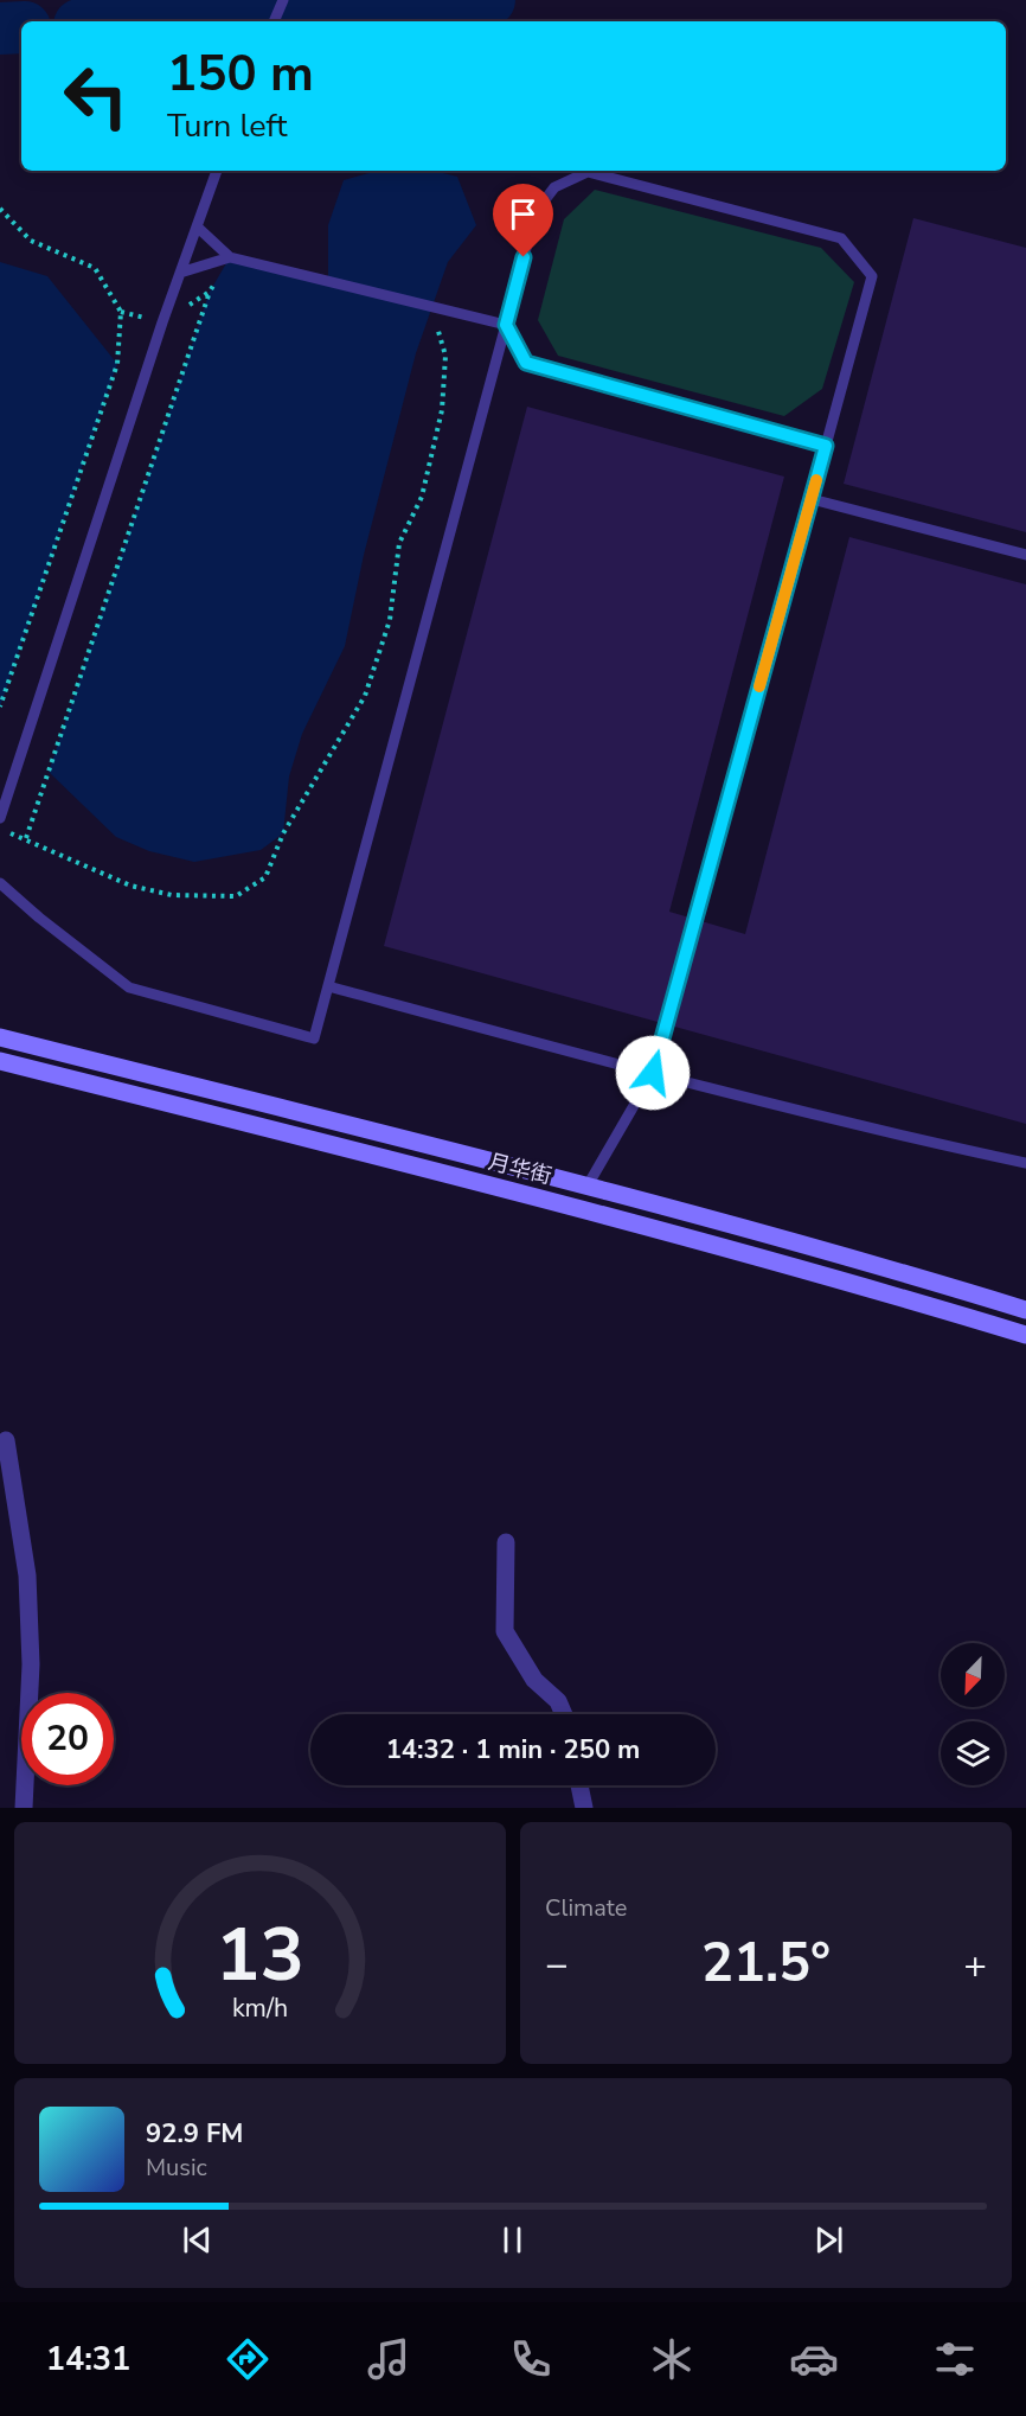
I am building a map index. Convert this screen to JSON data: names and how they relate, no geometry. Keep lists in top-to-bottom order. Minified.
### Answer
{"streets":{"street":["月华街"]},"north":"bottom left","page":{"turn":["150 m","Turn left"],"limit":"20","trip":"14:32 · 1 min · 250 m","tile":"Climate","heat":["−","21.5°","+"],"song":["92.9 FM","Music"],"tabs":"14:31","gauge":["13","km/h"]}}
